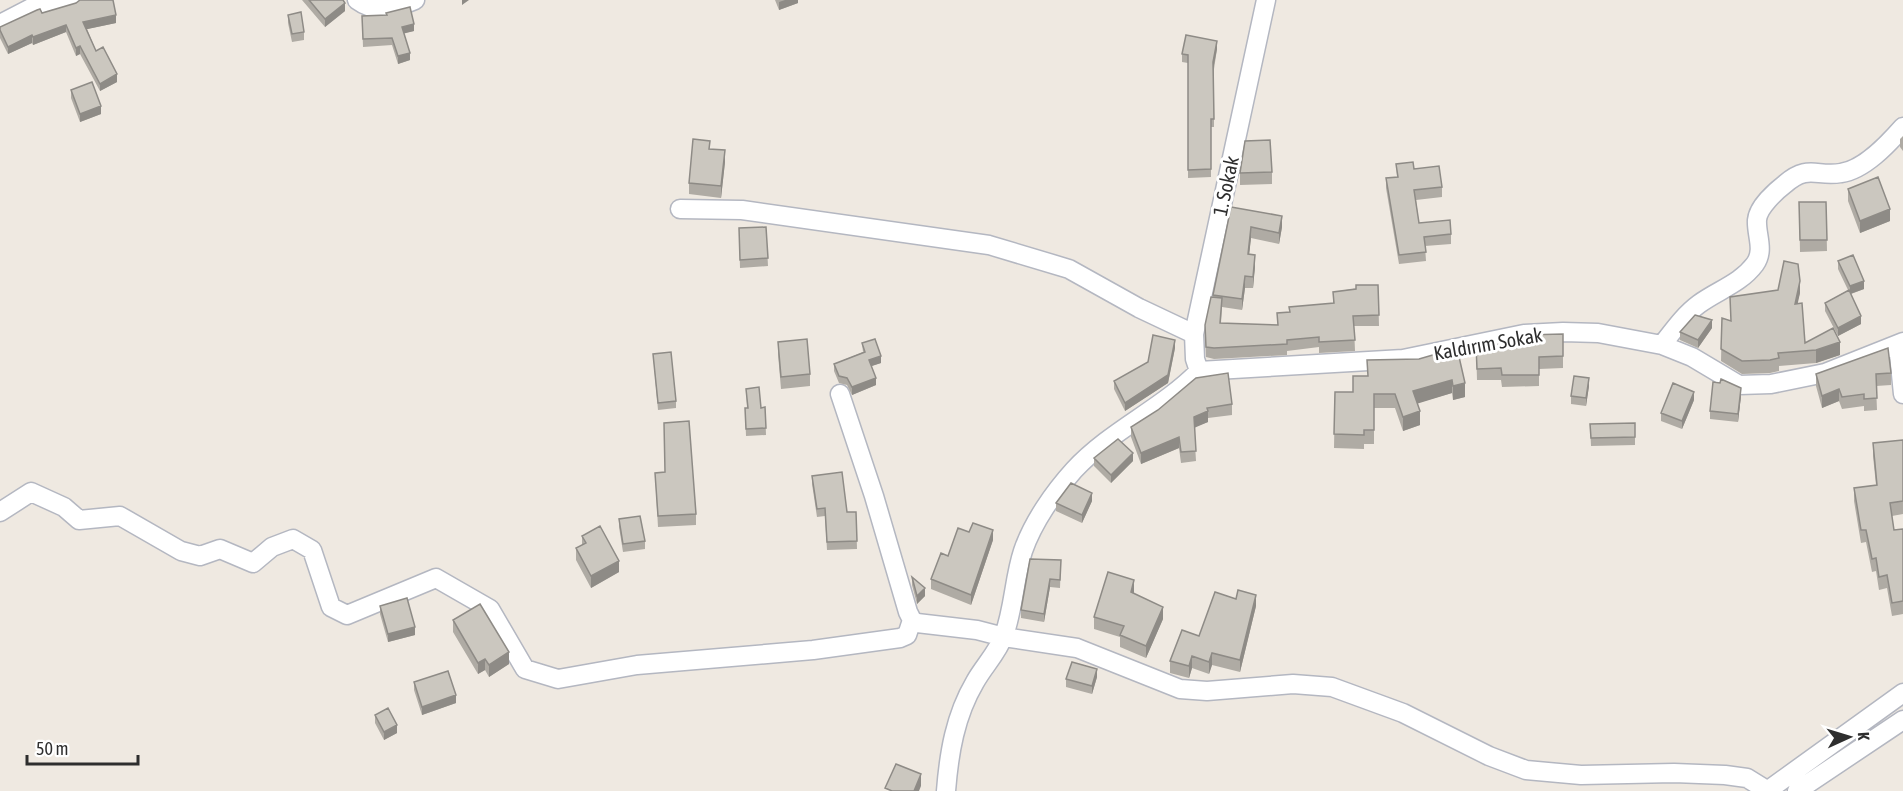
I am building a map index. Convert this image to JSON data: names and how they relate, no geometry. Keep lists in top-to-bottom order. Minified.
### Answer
{"streets":{"street":["1. Sokak","Kaldırım Sokak"]},"crossings":[["1. Sokak","Kaldırım Sokak"]],"scale_bar":"50 m","north":"right"}
